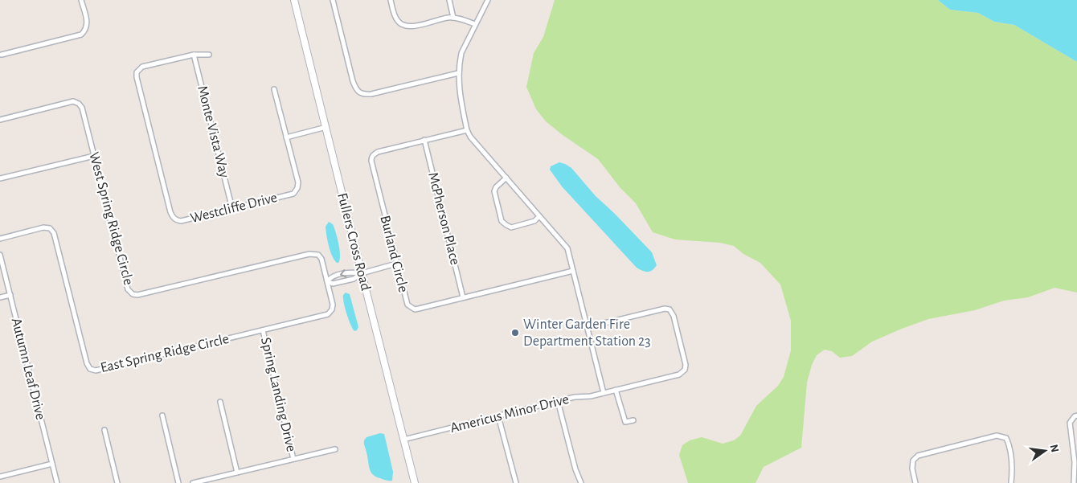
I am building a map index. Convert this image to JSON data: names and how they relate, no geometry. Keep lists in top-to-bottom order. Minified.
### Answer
{"streets":{"street":["Monte Vista Way","Westcliffe Drive","West Spring Ridge Circle","McPherson Place","Fullers Cross Road","Burland Circle","East Spring Ridge Circle","Autumn Leaf Drive","Spring Landing Drive","Americus Minor Drive"]},"crossings":[["Monte Vista Way","Westcliffe Drive"],["West Spring Ridge Circle","East Spring Ridge Circle"],["McPherson Place","Burland Circle"],["Fullers Cross Road","Americus Minor Drive"],["East Spring Ridge Circle","Spring Landing Drive"]],"places":["Winter Garden Fire Department Station 23"],"north":"right"}
